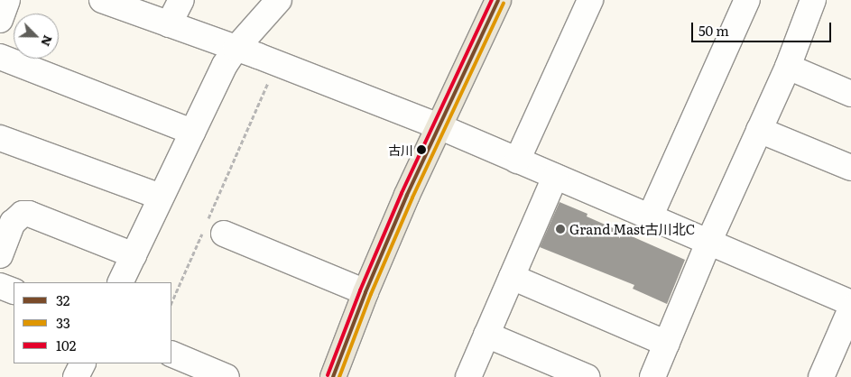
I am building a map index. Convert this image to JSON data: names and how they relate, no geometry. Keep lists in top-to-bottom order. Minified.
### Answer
{"places":["古川","Grand Mast古川北C"],"lines":["transit line 32","transit line 102","transit line 33"],"legend":["32","33","102"],"scale_bar":"50 m","north":"bottom right"}
